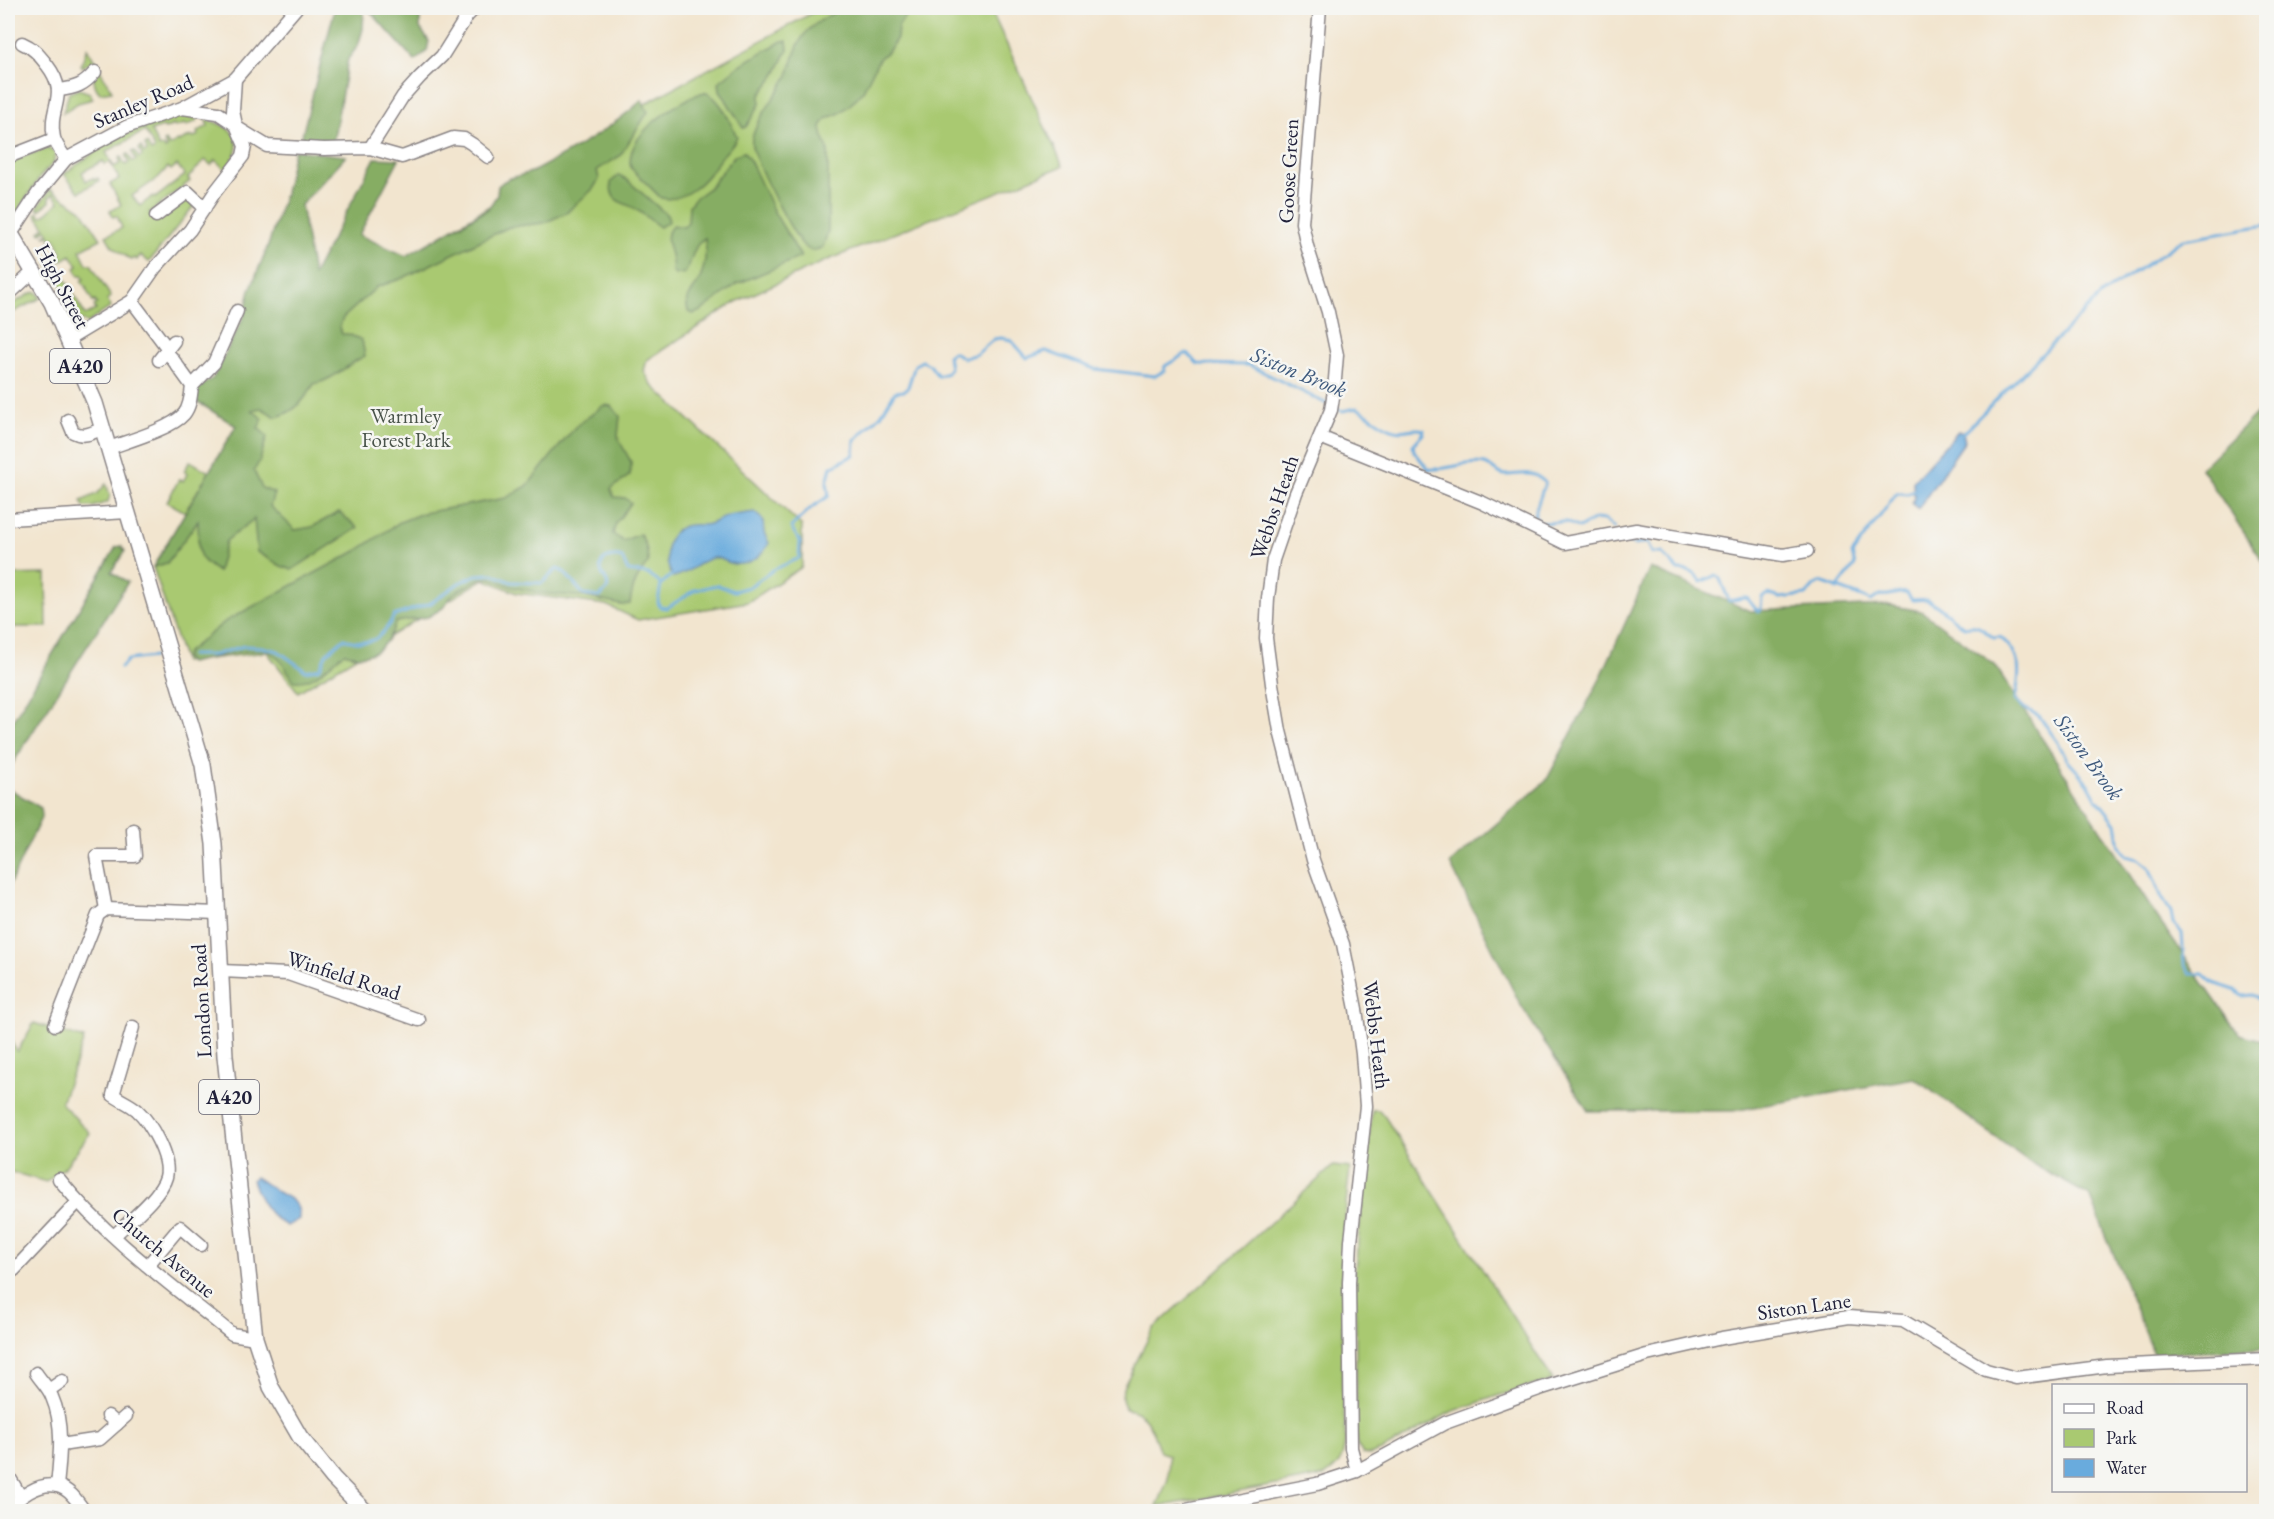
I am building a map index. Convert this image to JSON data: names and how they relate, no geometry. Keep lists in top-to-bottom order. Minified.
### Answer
{"streets":{"main road":["High Street","A420","London Road"],"street":["Stanley Road","Goose Green","Webbs Heath","Winfield Road","Church Avenue","Siston Lane"]},"crossings":[["Stanley Road","High Street"],["Goose Green","Webbs Heath"],["High Street","London Road"],["Webbs Heath","Siston Lane"],["Winfield Road","London Road"],["London Road","Church Avenue"]],"water":["Siston Brook"],"parks":["Warmley Forest Park"],"legend":["Road","Park","Water"]}
